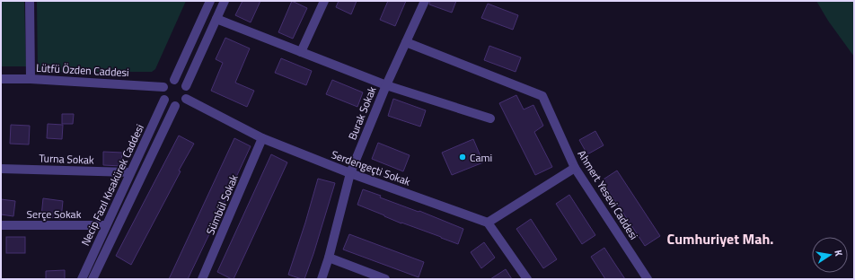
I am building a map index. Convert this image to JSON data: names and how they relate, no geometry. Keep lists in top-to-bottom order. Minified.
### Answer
{"streets":{"street":["Lütfü Özden Caddesi","Burak Sokak","Turna Sokak","Serdengeçti Sokak","Necip Fazıl Kısakürek Caddesi","Ahmert Yesevi Caddesi","Sümbül Sokak","Serçe Sokak"]},"crossings":[["Lütfü Özden Caddesi","Serdengeçti Sokak"],["Lütfü Özden Caddesi","Necip Fazıl Kısakürek Caddesi"],["Burak Sokak","Serdengeçti Sokak"],["Burak Sokak","Ahmert Yesevi Caddesi"],["Turna Sokak","Necip Fazıl Kısakürek Caddesi"],["Serdengeçti Sokak","Necip Fazıl Kısakürek Caddesi"],["Serdengeçti Sokak","Sümbül Sokak"],["Necip Fazıl Kısakürek Caddesi","Serçe Sokak"]],"districts":["Cumhuriyet Mah."],"places":["Cami"],"north":"right"}
